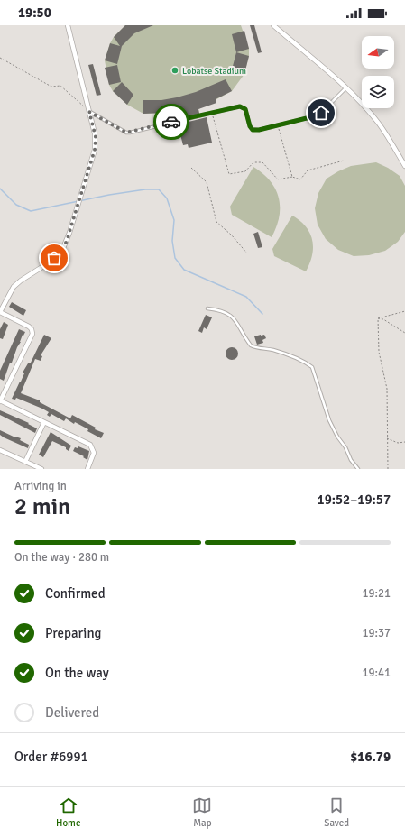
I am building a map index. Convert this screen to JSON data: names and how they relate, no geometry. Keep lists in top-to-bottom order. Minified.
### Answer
{"places":["Lobatse Stadium"],"north":"left","page":{"status":"19:50","heading":["2 min","Arriving in","19:52–19:57"],"panel":["Order #6991","$16.79"],"bar":"On the way · 280 m","list":[["Confirmed","19:21"],["Preparing","19:37"],["On the way","19:41"],"Delivered"],"tabs":["Home","Map","Saved"]}}
